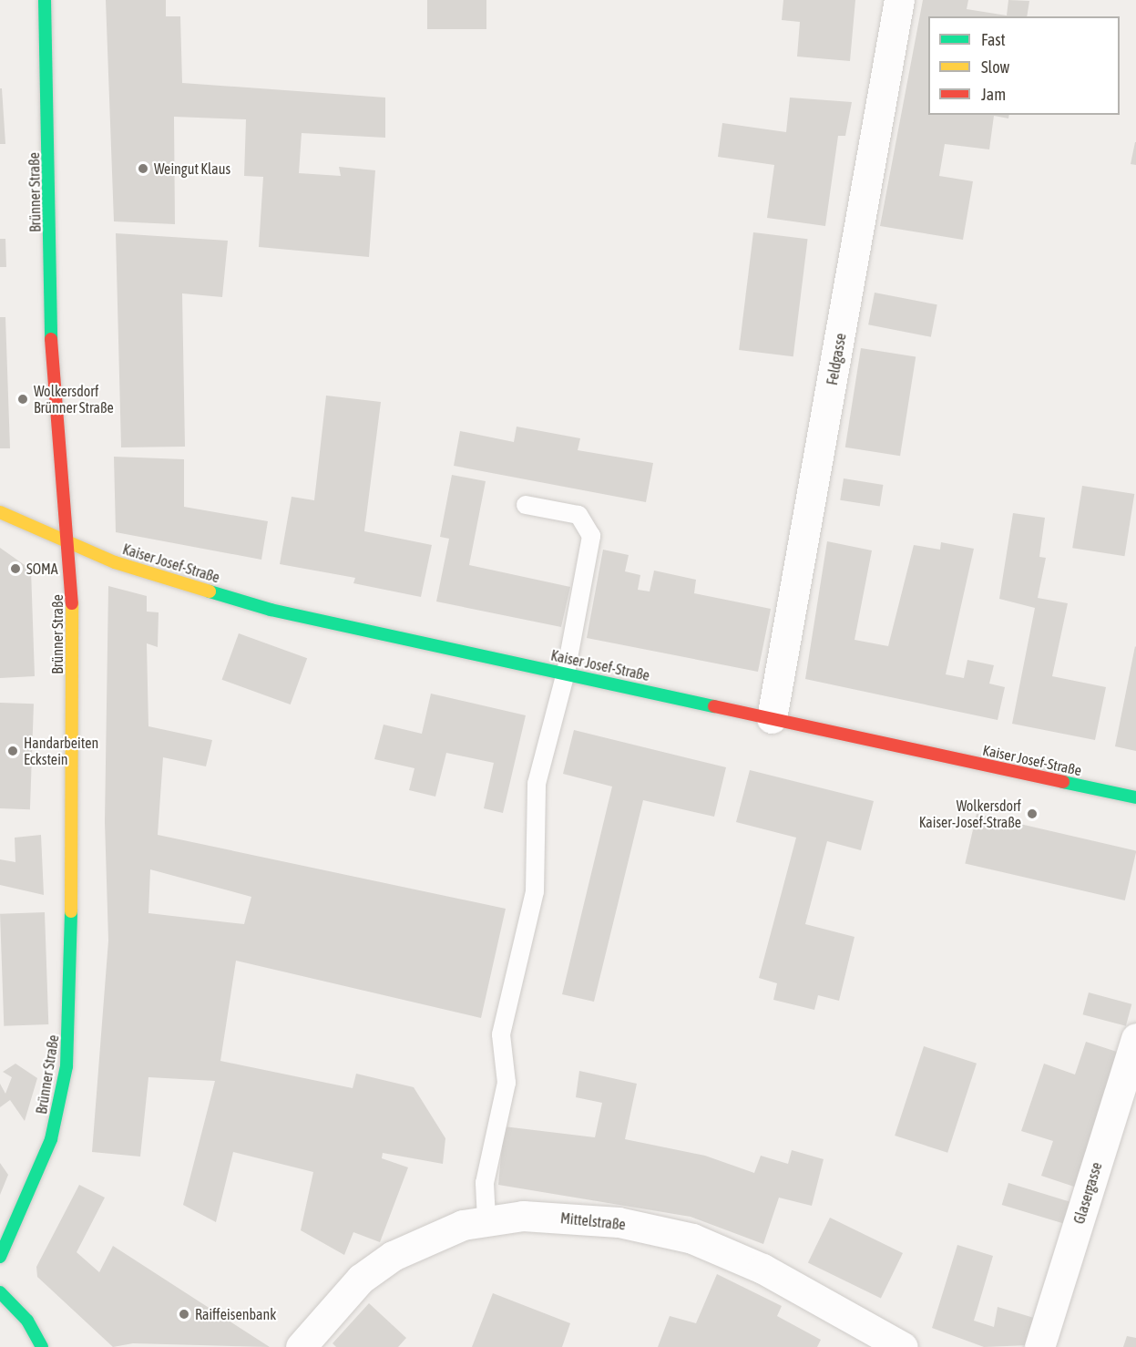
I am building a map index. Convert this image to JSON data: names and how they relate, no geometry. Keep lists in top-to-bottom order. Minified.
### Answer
{"streets":{"main road":["Brünner Straße","Kaiser Josef-Straße"],"street":["Feldgasse","Glasergasse","Mittelstraße"]},"crossings":[["Brünner Straße","Kaiser Josef-Straße"],["Feldgasse","Kaiser Josef-Straße"]],"places":["Weingut Klaus","Wolkersdorf Brünner Straße","SOMA","Handarbeiten Eckstein","Wolkersdorf Kaiser-Josef-Straße","Raiffeisenbank"],"legend":["Fast","Slow","Jam"]}
